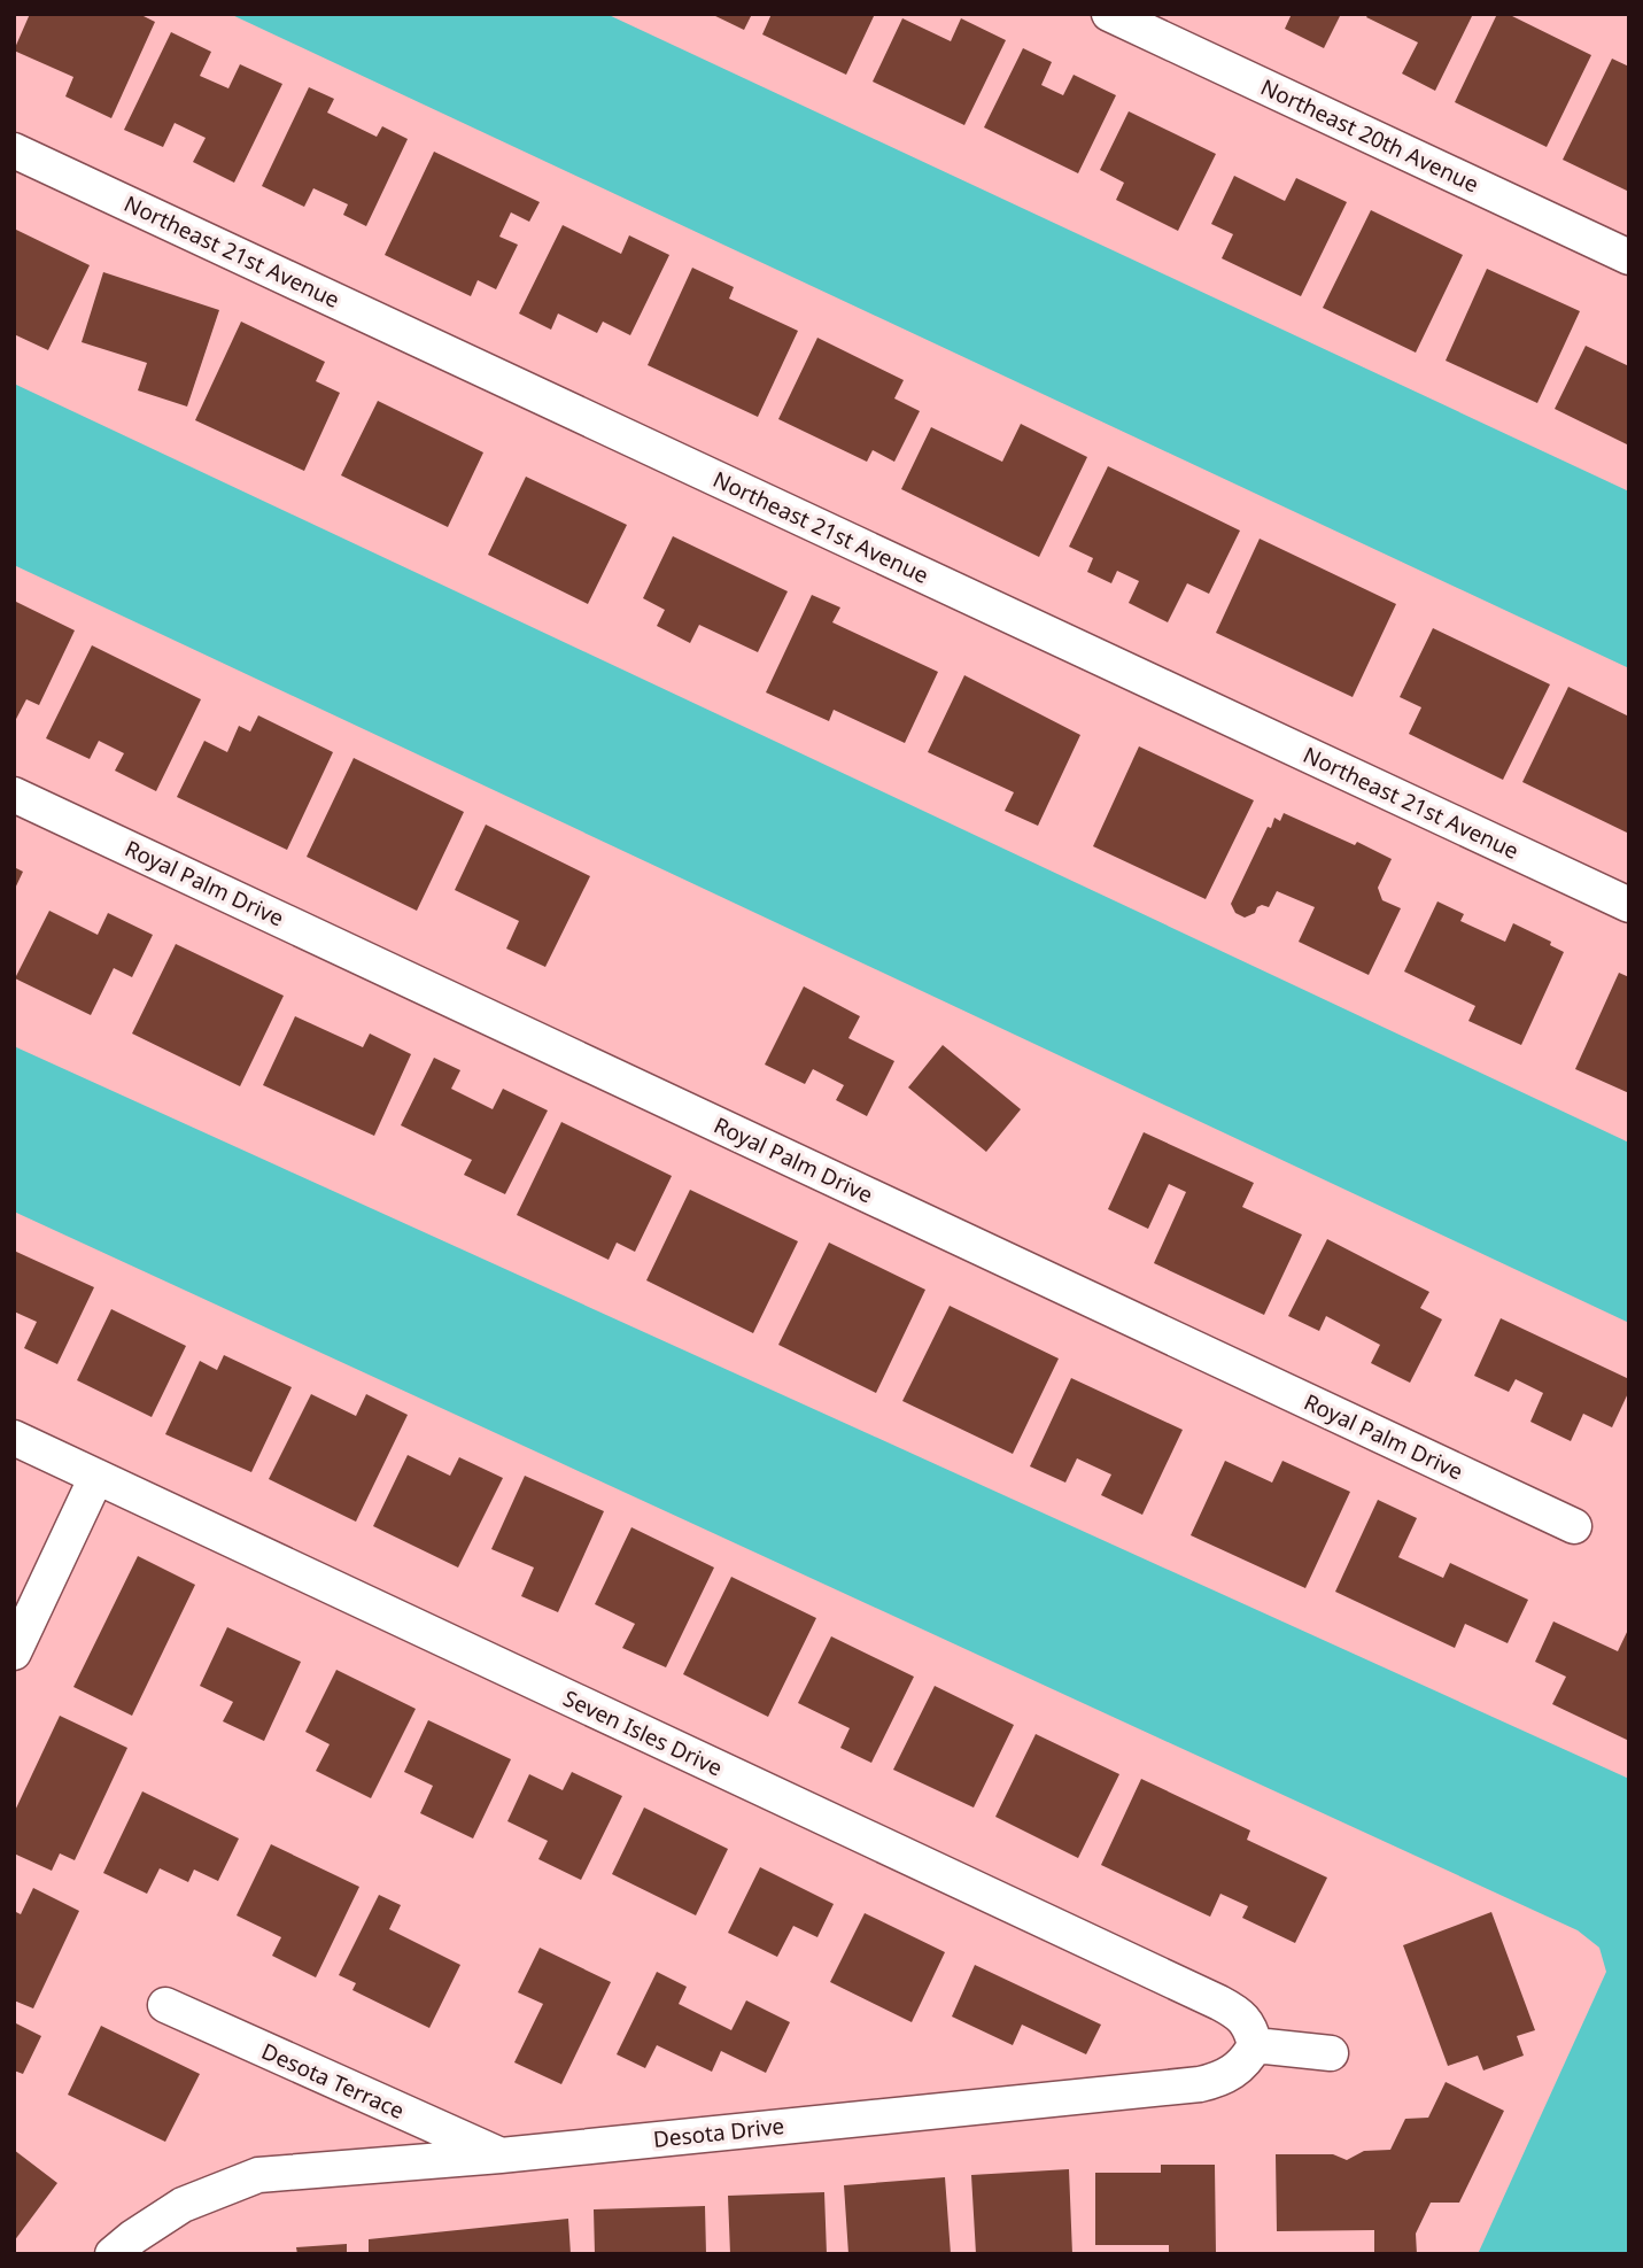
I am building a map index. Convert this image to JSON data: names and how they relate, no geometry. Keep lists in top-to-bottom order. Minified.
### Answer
{"streets":{"street":["Northeast 20th Avenue","Northeast 21st Avenue","Royal Palm Drive","Seven Isles Drive","Desota Terrace","Desota Drive"]},"crossings":[["Seven Isles Drive","Desota Drive"],["Desota Terrace","Desota Drive"]]}
